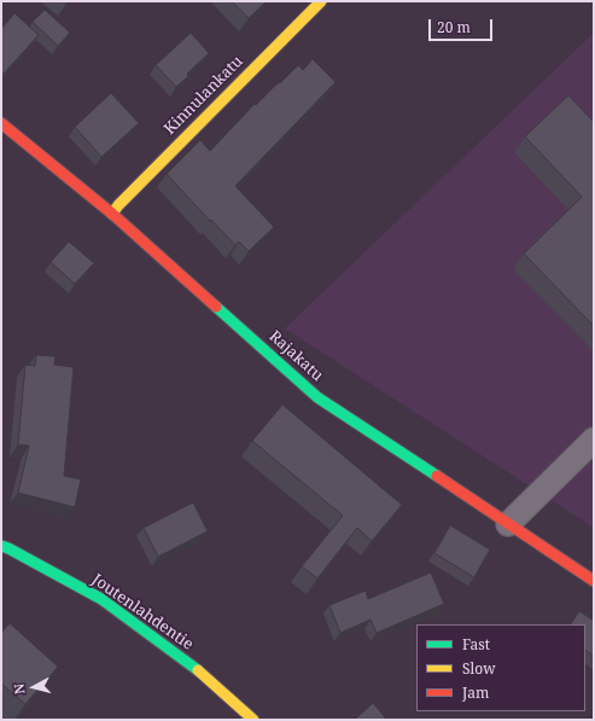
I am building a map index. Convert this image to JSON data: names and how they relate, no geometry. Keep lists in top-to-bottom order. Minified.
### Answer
{"streets":{"street":["Kinnulankatu","Rajakatu","Joutenlahdentie"]},"crossings":[["Kinnulankatu","Rajakatu"]],"legend":["Fast","Slow","Jam"],"scale_bar":"20 m","north":"left"}
